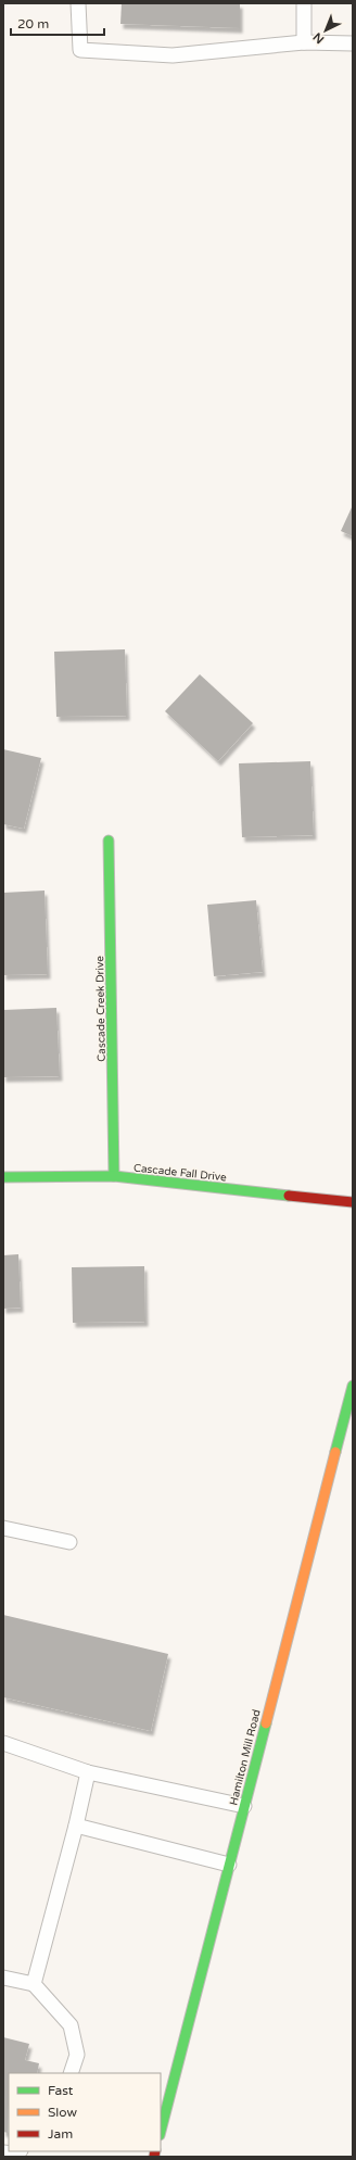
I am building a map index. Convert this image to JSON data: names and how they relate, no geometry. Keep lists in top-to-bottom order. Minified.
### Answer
{"streets":{"main road":["Cascade Creek Drive","Cascade Fall Drive","Hamilton Mill Road"]},"crossings":[["Cascade Creek Drive","Cascade Fall Drive"]],"legend":["Fast","Slow","Jam"],"scale_bar":"20 m","north":"bottom left"}
